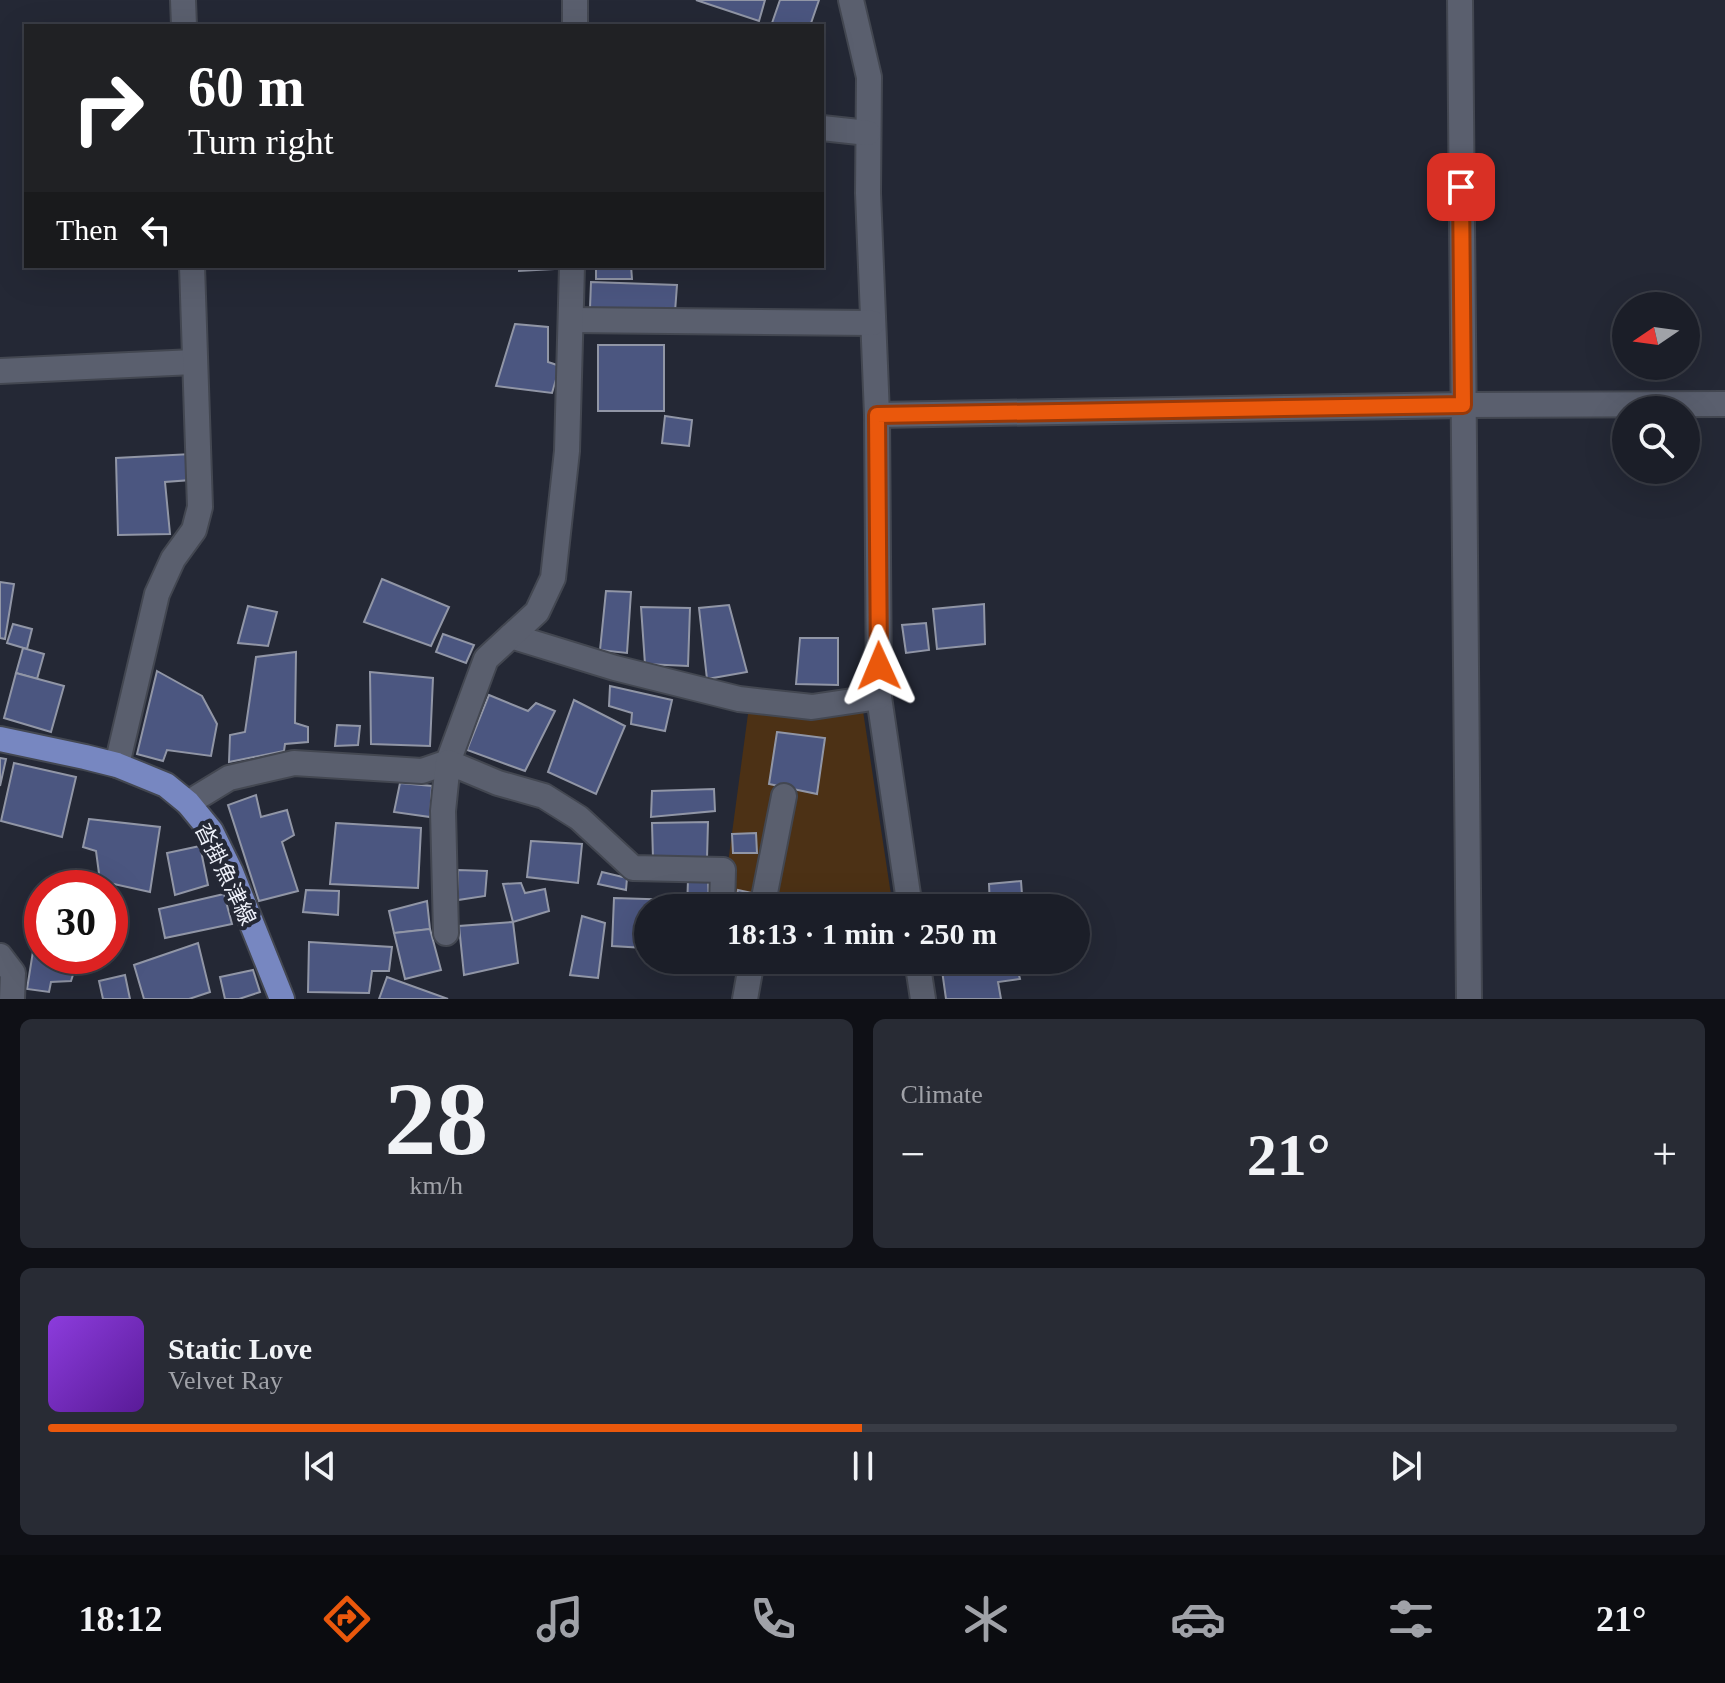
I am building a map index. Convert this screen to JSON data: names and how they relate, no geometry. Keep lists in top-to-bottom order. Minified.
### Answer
{"streets":{"main road":["沓掛魚津線"]},"north":"left","page":{"turn":["60 m","Turn right"],"then":"Then","limit":"30","trip":"18:13 · 1 min · 250 m","tile":[["28","km/h"],"Climate"],"heat":["−","21°","+"],"song":["Static Love","Velvet Ray"],"tabs":["18:12","21°"]}}
